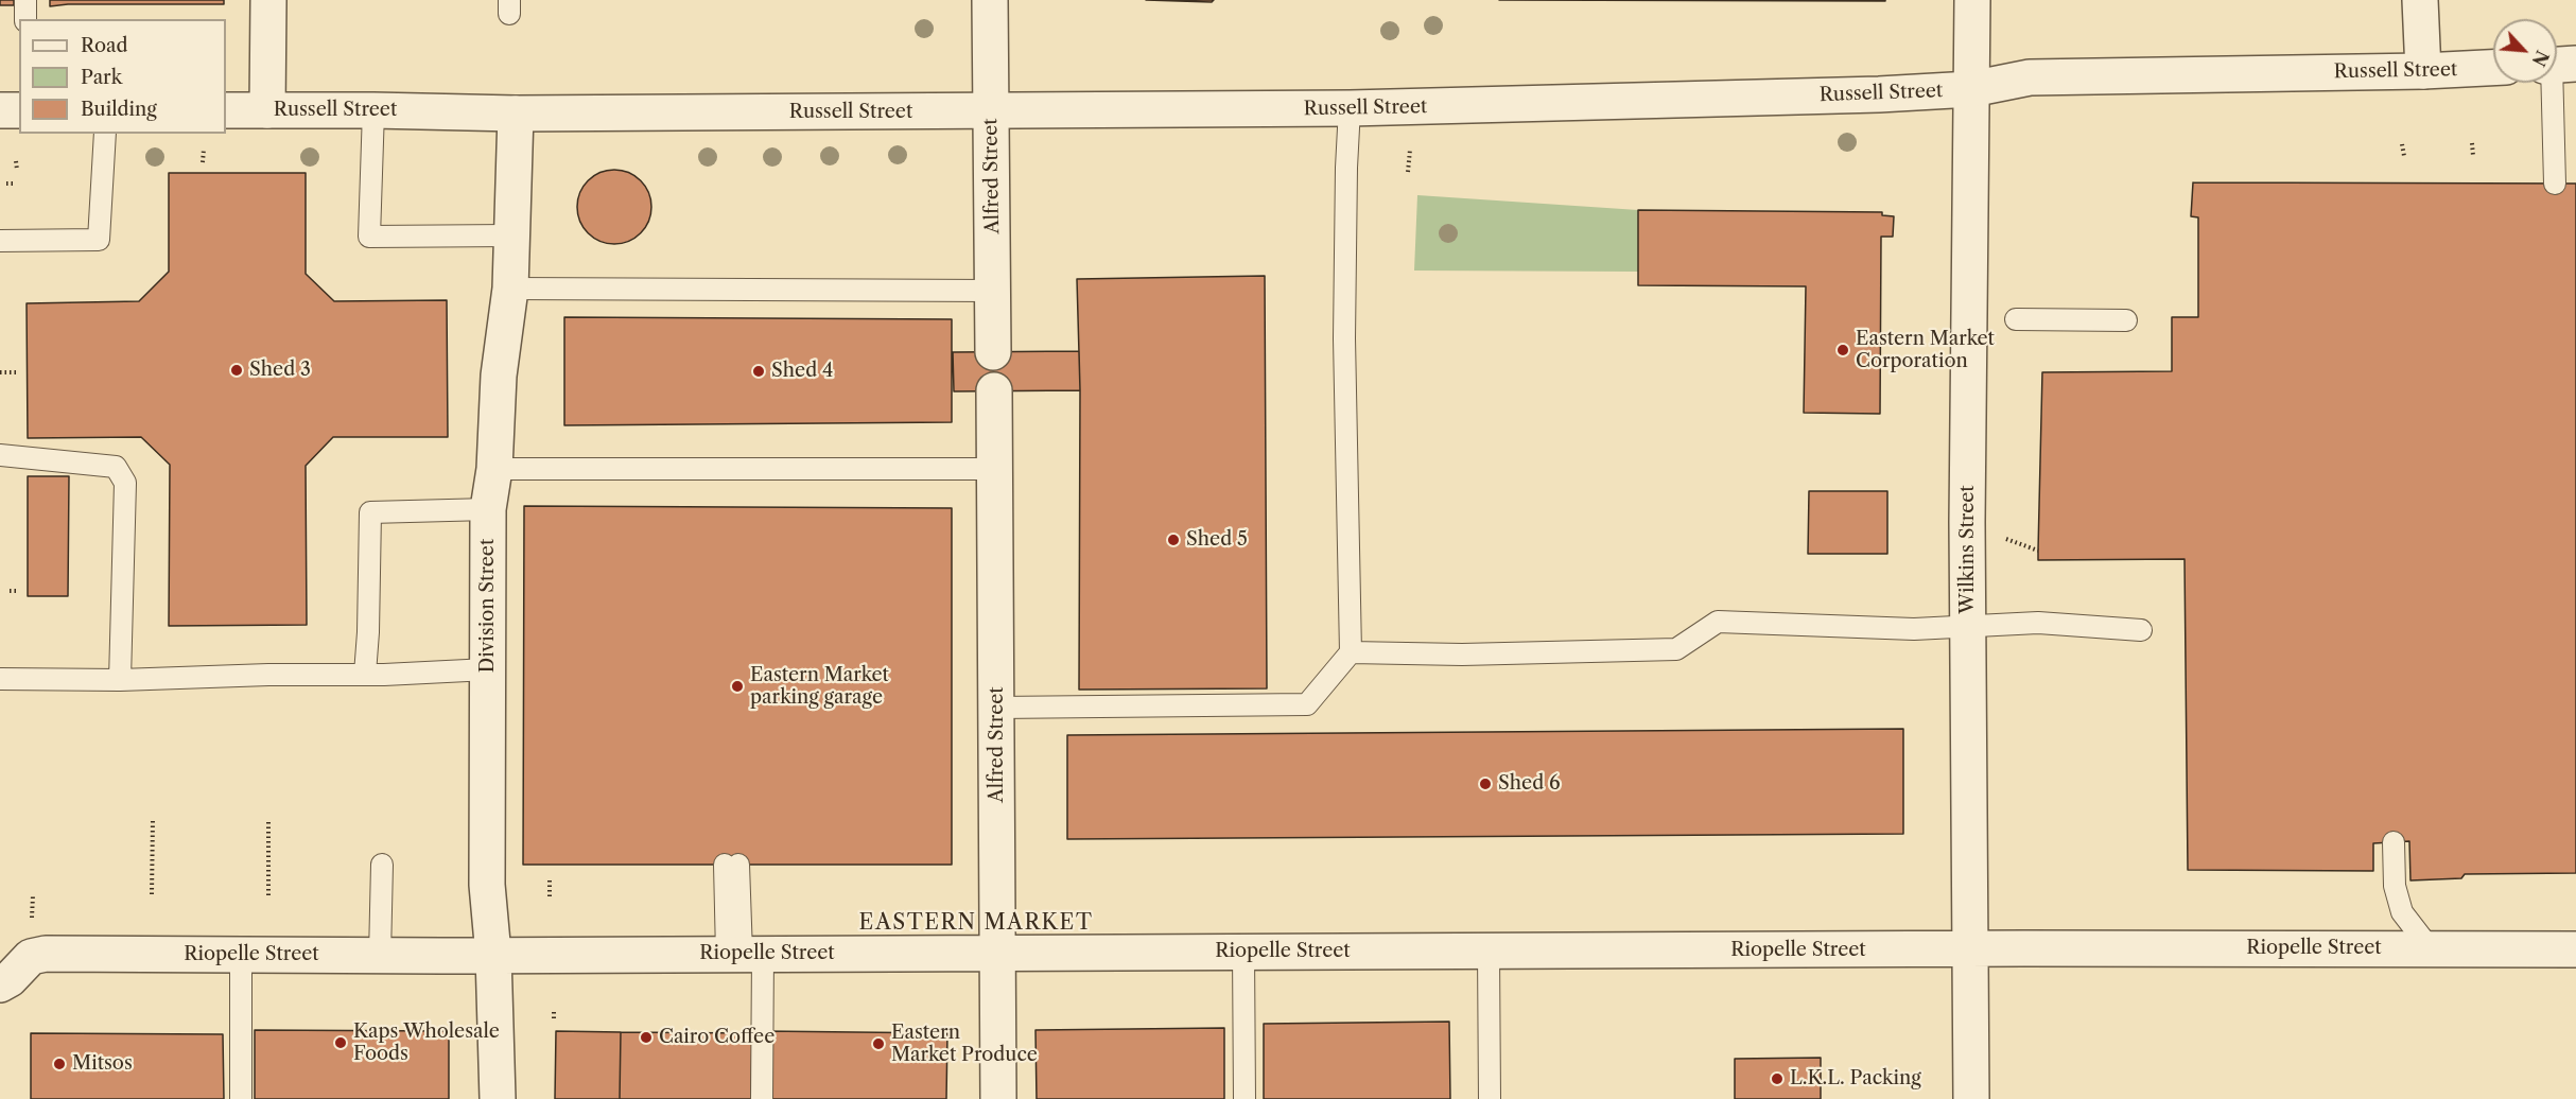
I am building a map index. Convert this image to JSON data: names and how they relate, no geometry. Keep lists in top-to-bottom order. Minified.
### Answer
{"streets":{"street":["Russell Street","Alfred Street","Wilkins Street","Division Street","Riopelle Street"]},"crossings":[["Russell Street","Alfred Street"],["Russell Street","Wilkins Street"],["Russell Street","Division Street"],["Alfred Street","Riopelle Street"],["Wilkins Street","Riopelle Street"],["Division Street","Riopelle Street"]],"districts":["EASTERN MARKET"],"places":["Eastern Market Corporation","Shed 3","Shed 4","Shed 5","Eastern Market parking garage","Shed 6","Cairo Coffee","Kaps Wholesale Foods","Eastern Market Produce","Mitsos","L.K.L. Packing"],"legend":["Road","Park","Building"],"north":"bottom right"}
